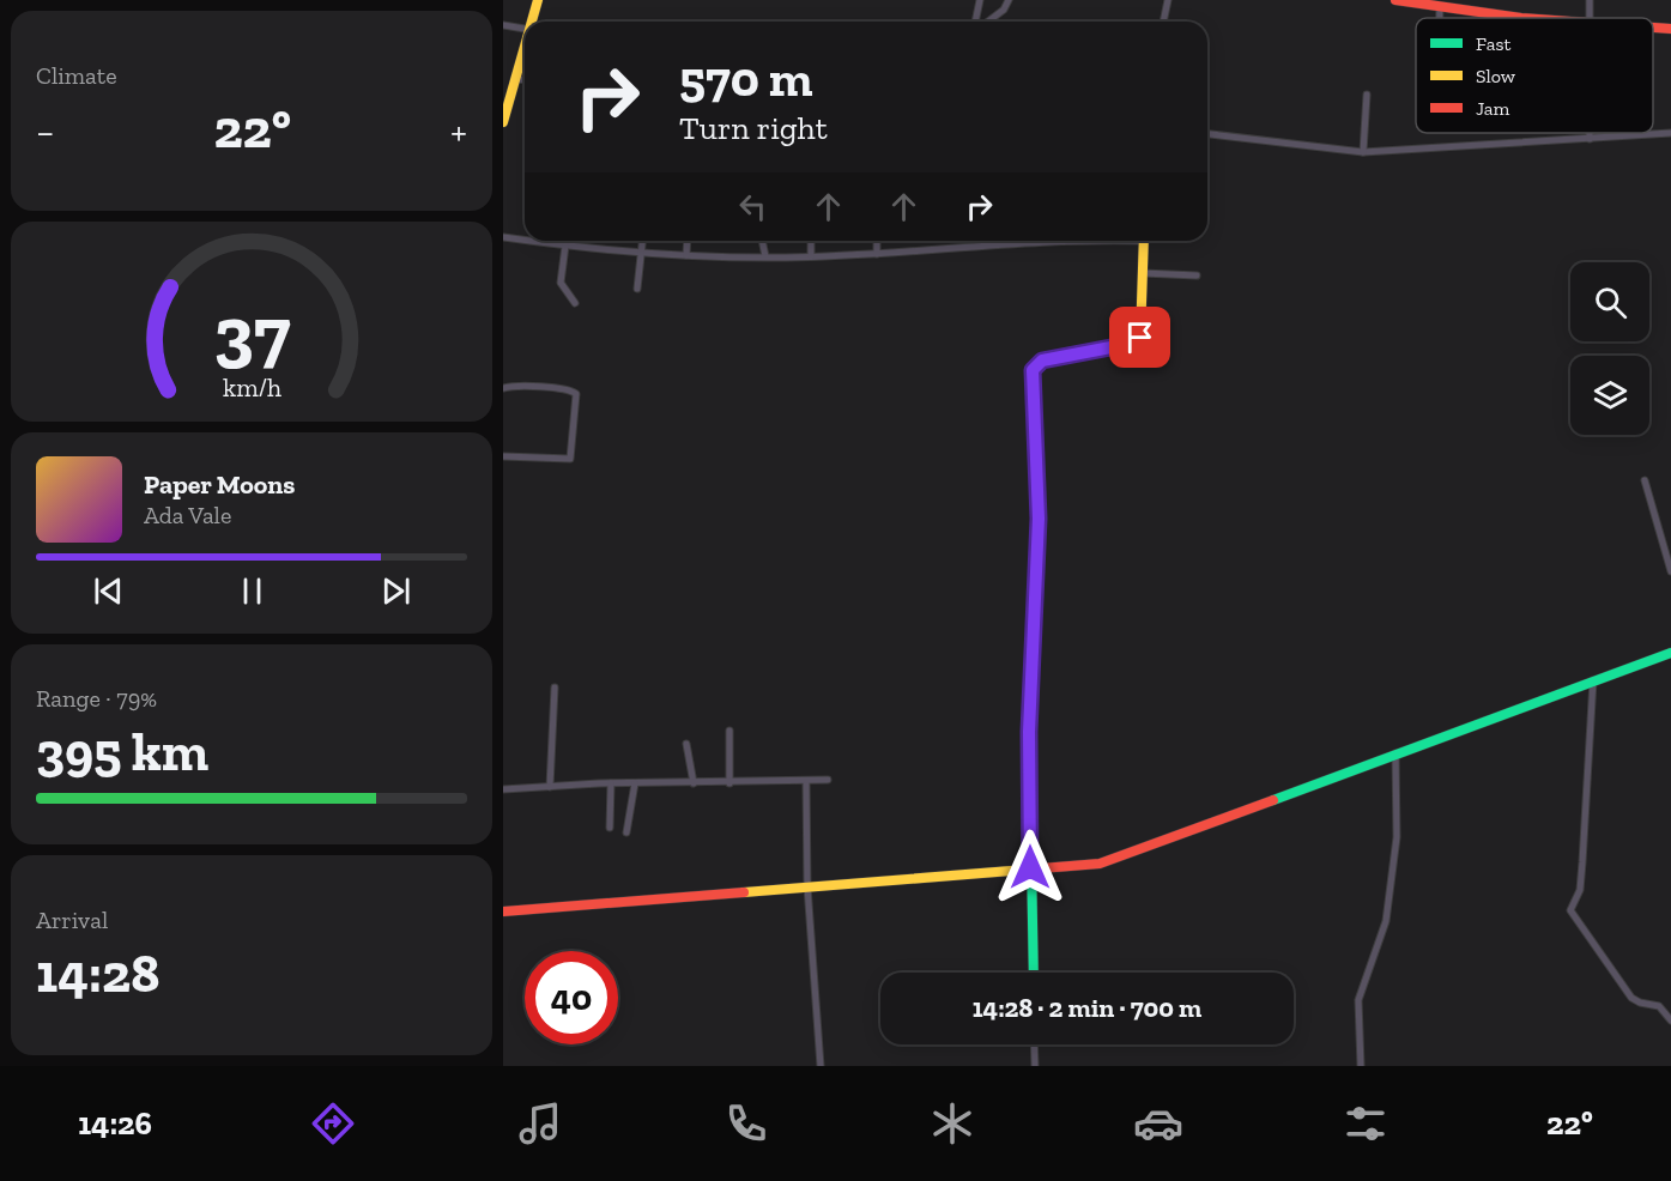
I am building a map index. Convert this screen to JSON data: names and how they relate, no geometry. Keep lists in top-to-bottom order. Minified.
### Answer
{"legend":["Fast","Slow","Jam"],"page":{"tile":["Climate",["Range · 79%","395 km"],["Arrival","14:28"]],"turn":["570 m","Turn right"],"heat":["−","22°","+"],"song":["Paper Moons","Ada Vale"],"limit":"40","trip":"14:28 · 2 min · 700 m","tabs":["14:26","22°"],"gauge":["37","km/h"]}}
